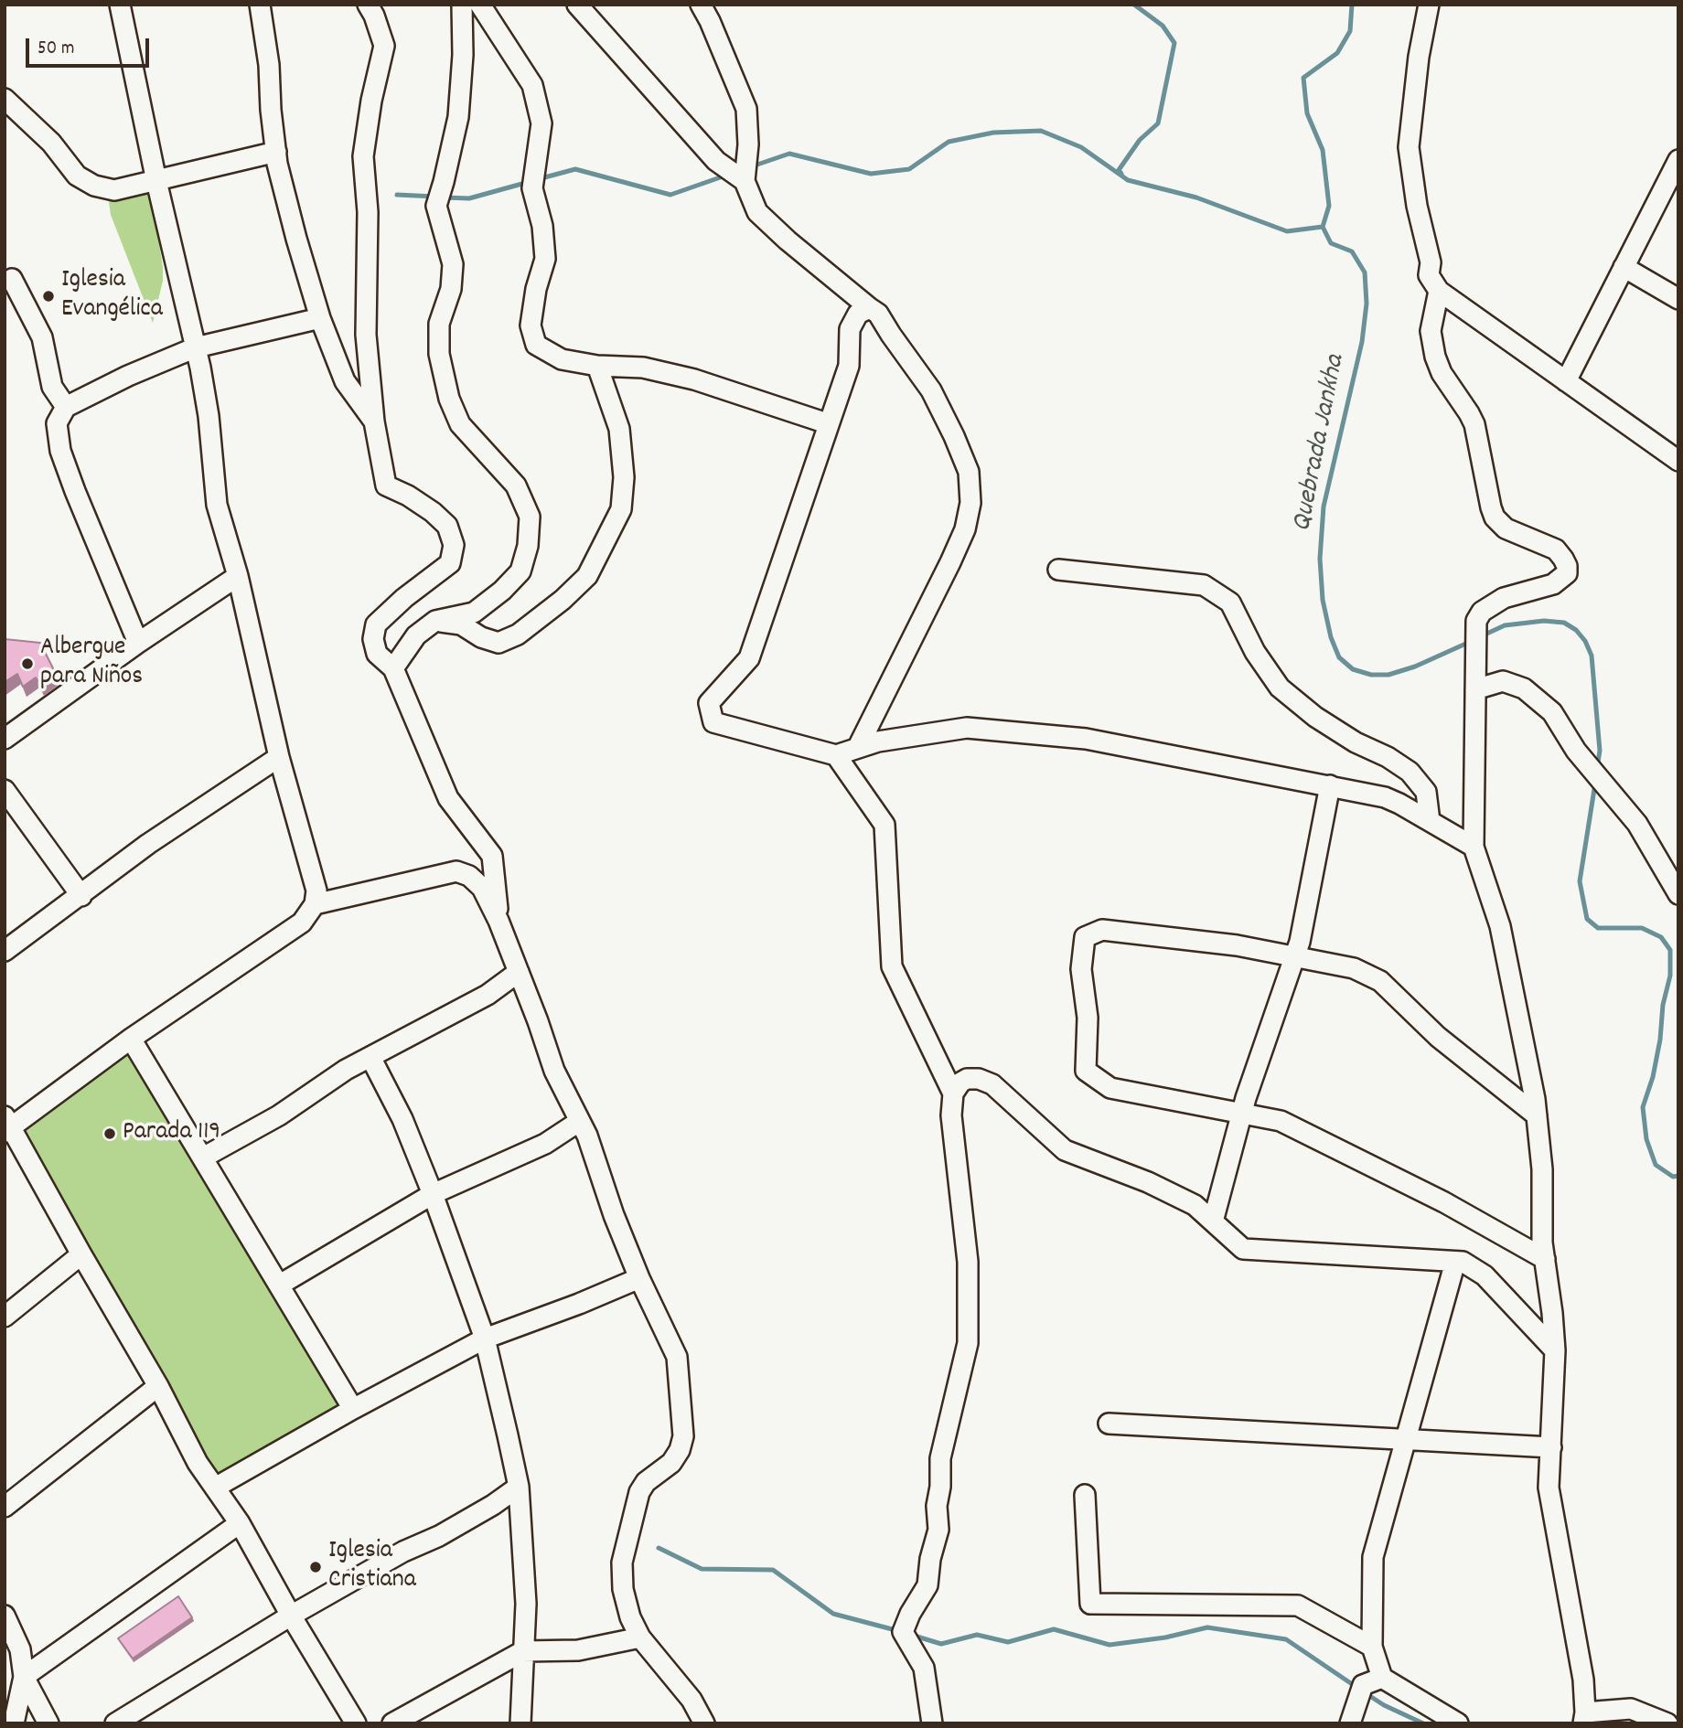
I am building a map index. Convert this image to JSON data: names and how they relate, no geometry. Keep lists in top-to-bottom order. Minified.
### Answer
{"water":["Quebrada Jankha"],"places":["Iglesia Evangélica","Albergue para Niños","Parada 119","Iglesia Cristiana"],"scale_bar":"50 m"}
